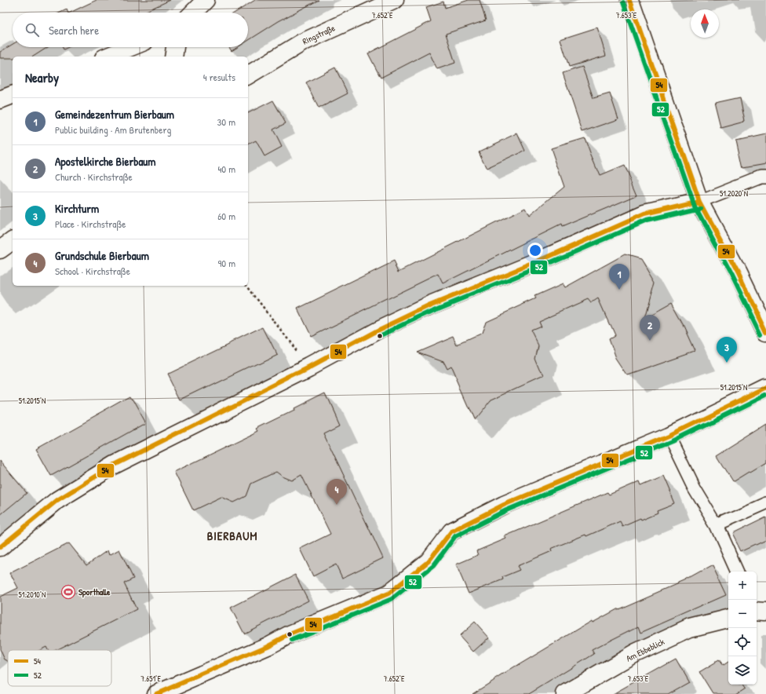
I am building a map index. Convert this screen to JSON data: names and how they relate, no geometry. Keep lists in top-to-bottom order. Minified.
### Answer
{"streets":{"street":["Ringstraße","Am Ebbeblick"]},"districts":["BIERBAUM"],"places":{"sports":["Sporthalle"]},"lines":["transit line 54","transit line 52"],"legend":["54","52"],"north":"top","page":{"search":"Search here","heading":["Nearby","4 results"],"list":[{"mark":"1","name":"Gemeindezentrum Bierbaum","note":"Public building · Am Brutenberg","value":"30 m"},{"mark":"2","name":"Apostelkirche Bierbaum","note":"Church · Kirchstraße","value":"40 m"},{"mark":"3","name":"Kirchturm","note":"Place · Kirchstraße","value":"60 m"},{"mark":"4","name":"Grundschule Bierbaum","note":"School · Kirchstraße","value":"90 m"}],"pins":["1","2","3","4"],"map_buttons":["+","−"]},"coordinates":["7.652°E","7.653°E","51.2020°N","51.2015°N","51.2010°N","7.651°E"]}
